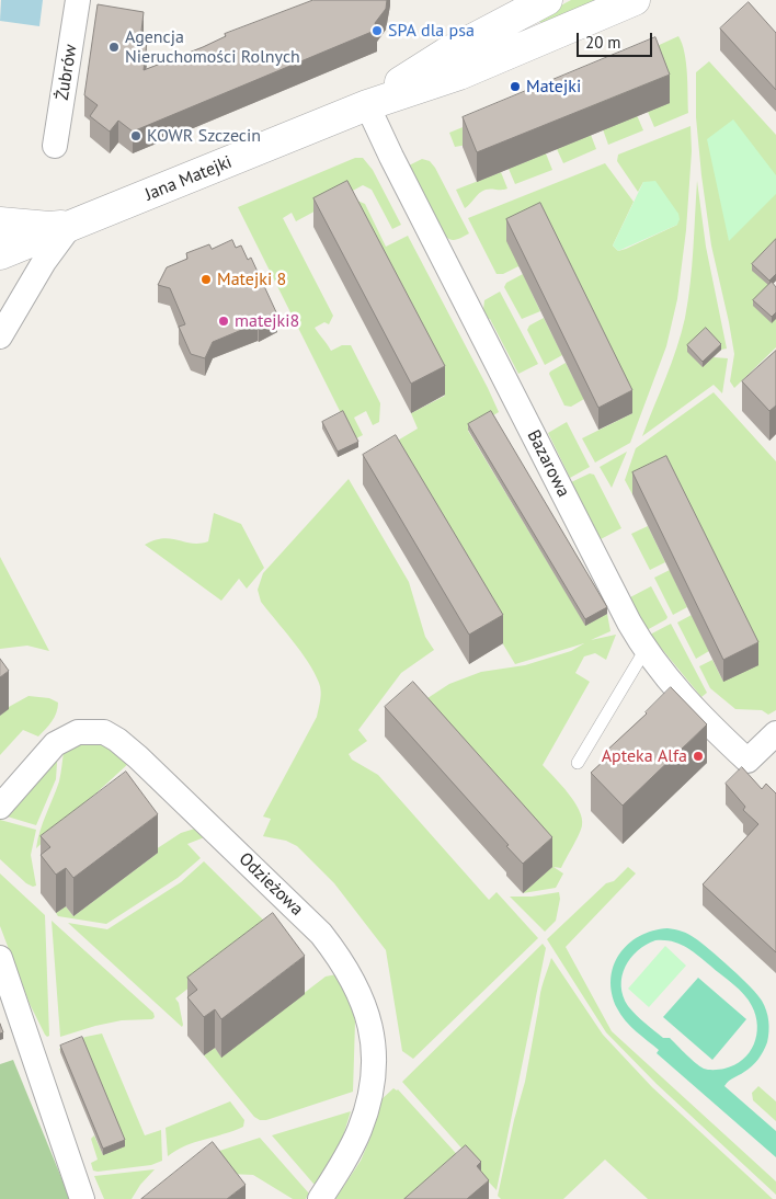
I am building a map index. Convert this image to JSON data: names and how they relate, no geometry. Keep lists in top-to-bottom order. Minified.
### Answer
{"streets":{"street":["Żubrów","Jana Matejki","Bazarowa","Odzieżowa"]},"crossings":[["Jana Matejki","Bazarowa"]],"places":["SPA dla psa","Agencja Nieruchomości Rolnych","Matejki","KOWR Szczecin","Matejki 8","matejki8","Apteka Alfa"],"scale_bar":"20 m"}
